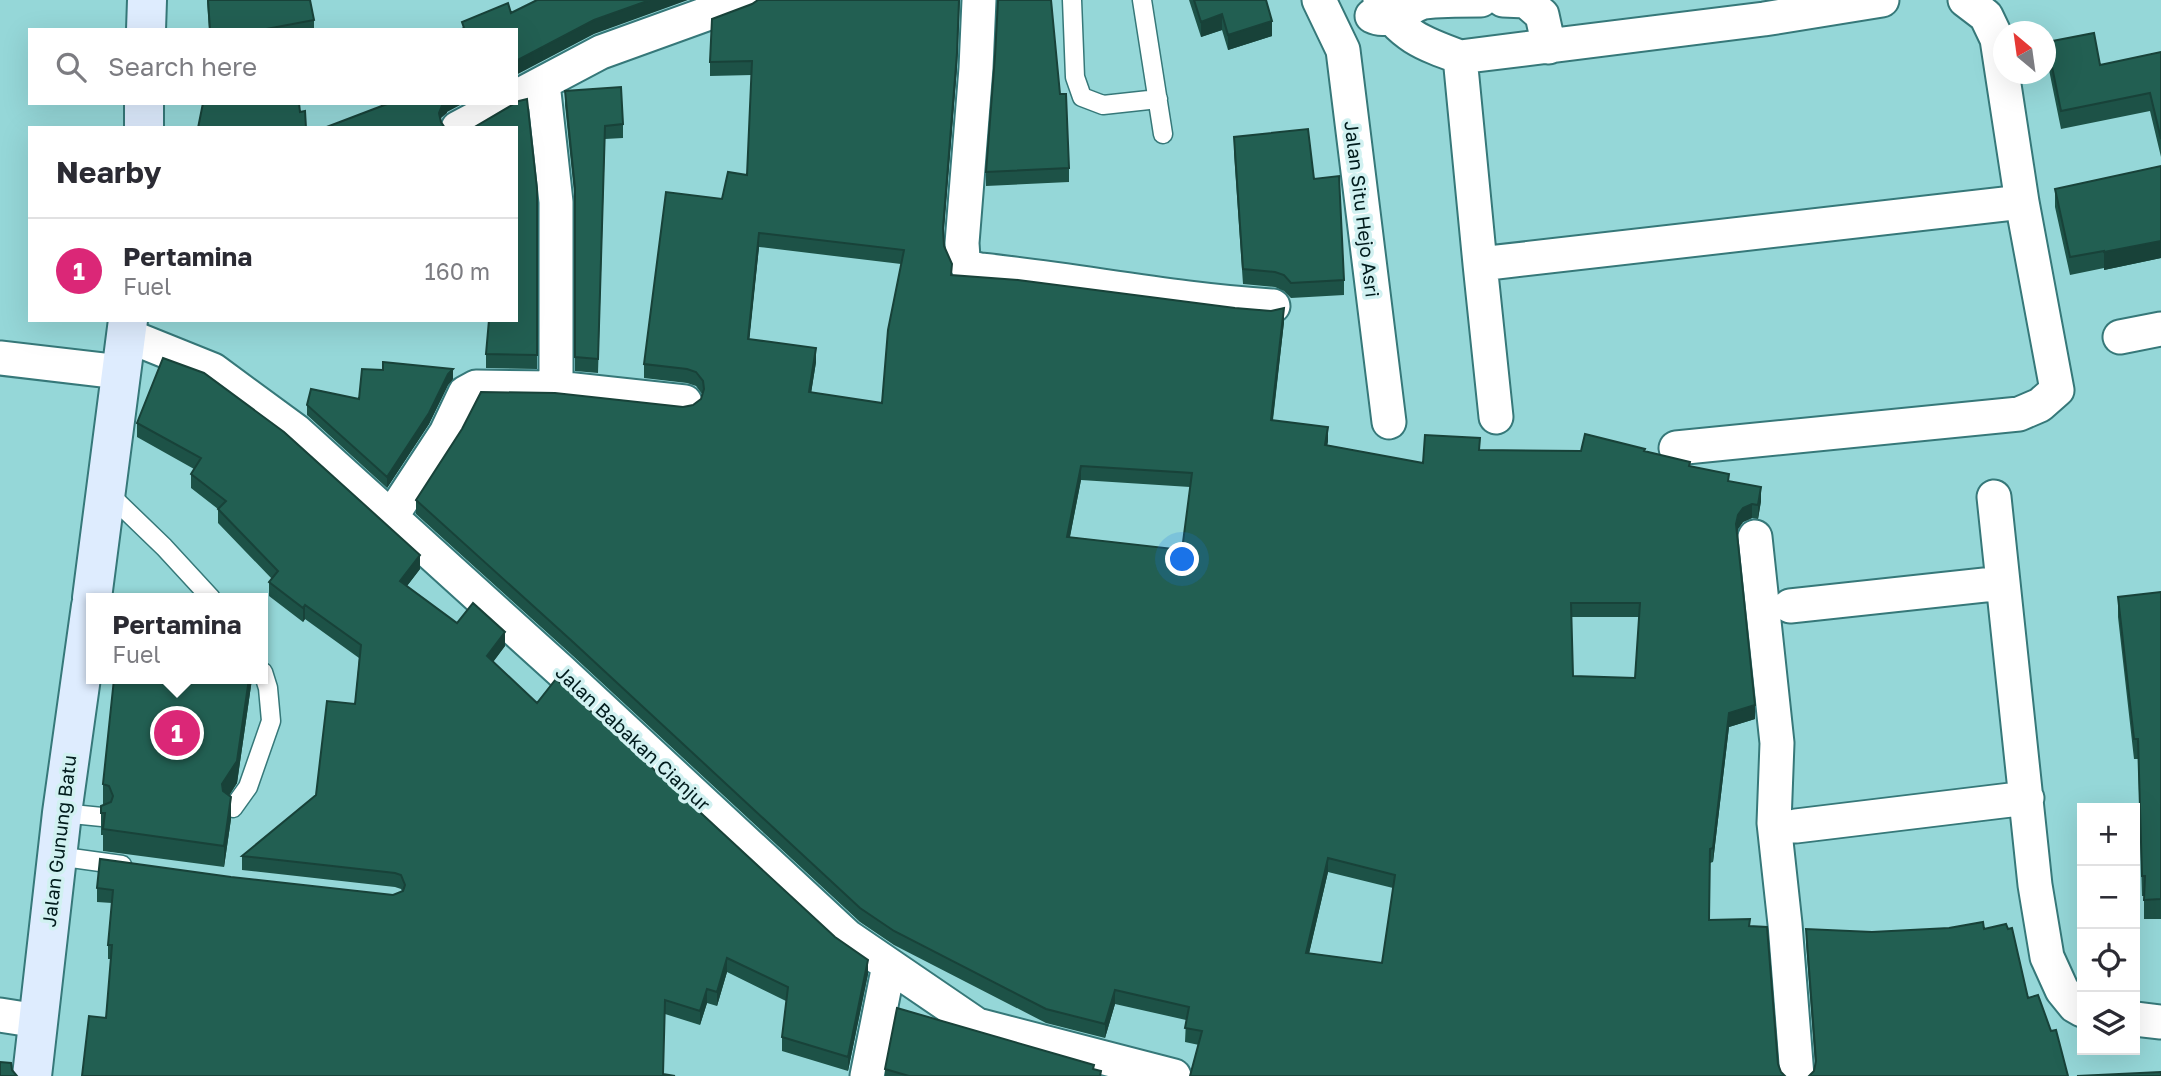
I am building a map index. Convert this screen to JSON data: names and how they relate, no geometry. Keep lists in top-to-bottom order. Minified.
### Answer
{"streets":{"main road":["Jalan Gunung Batu"],"street":["Jalan Situ Hejo Asri","Jalan Babakan Cianjur"]},"north":"top left","page":{"search":"Search here","heading":"Nearby","list":[{"mark":"1","name":"Pertamina","note":"Fuel","value":"160 m"}],"popup":["Pertamina","Fuel"],"pins":"1","map_buttons":["+","−"]}}
